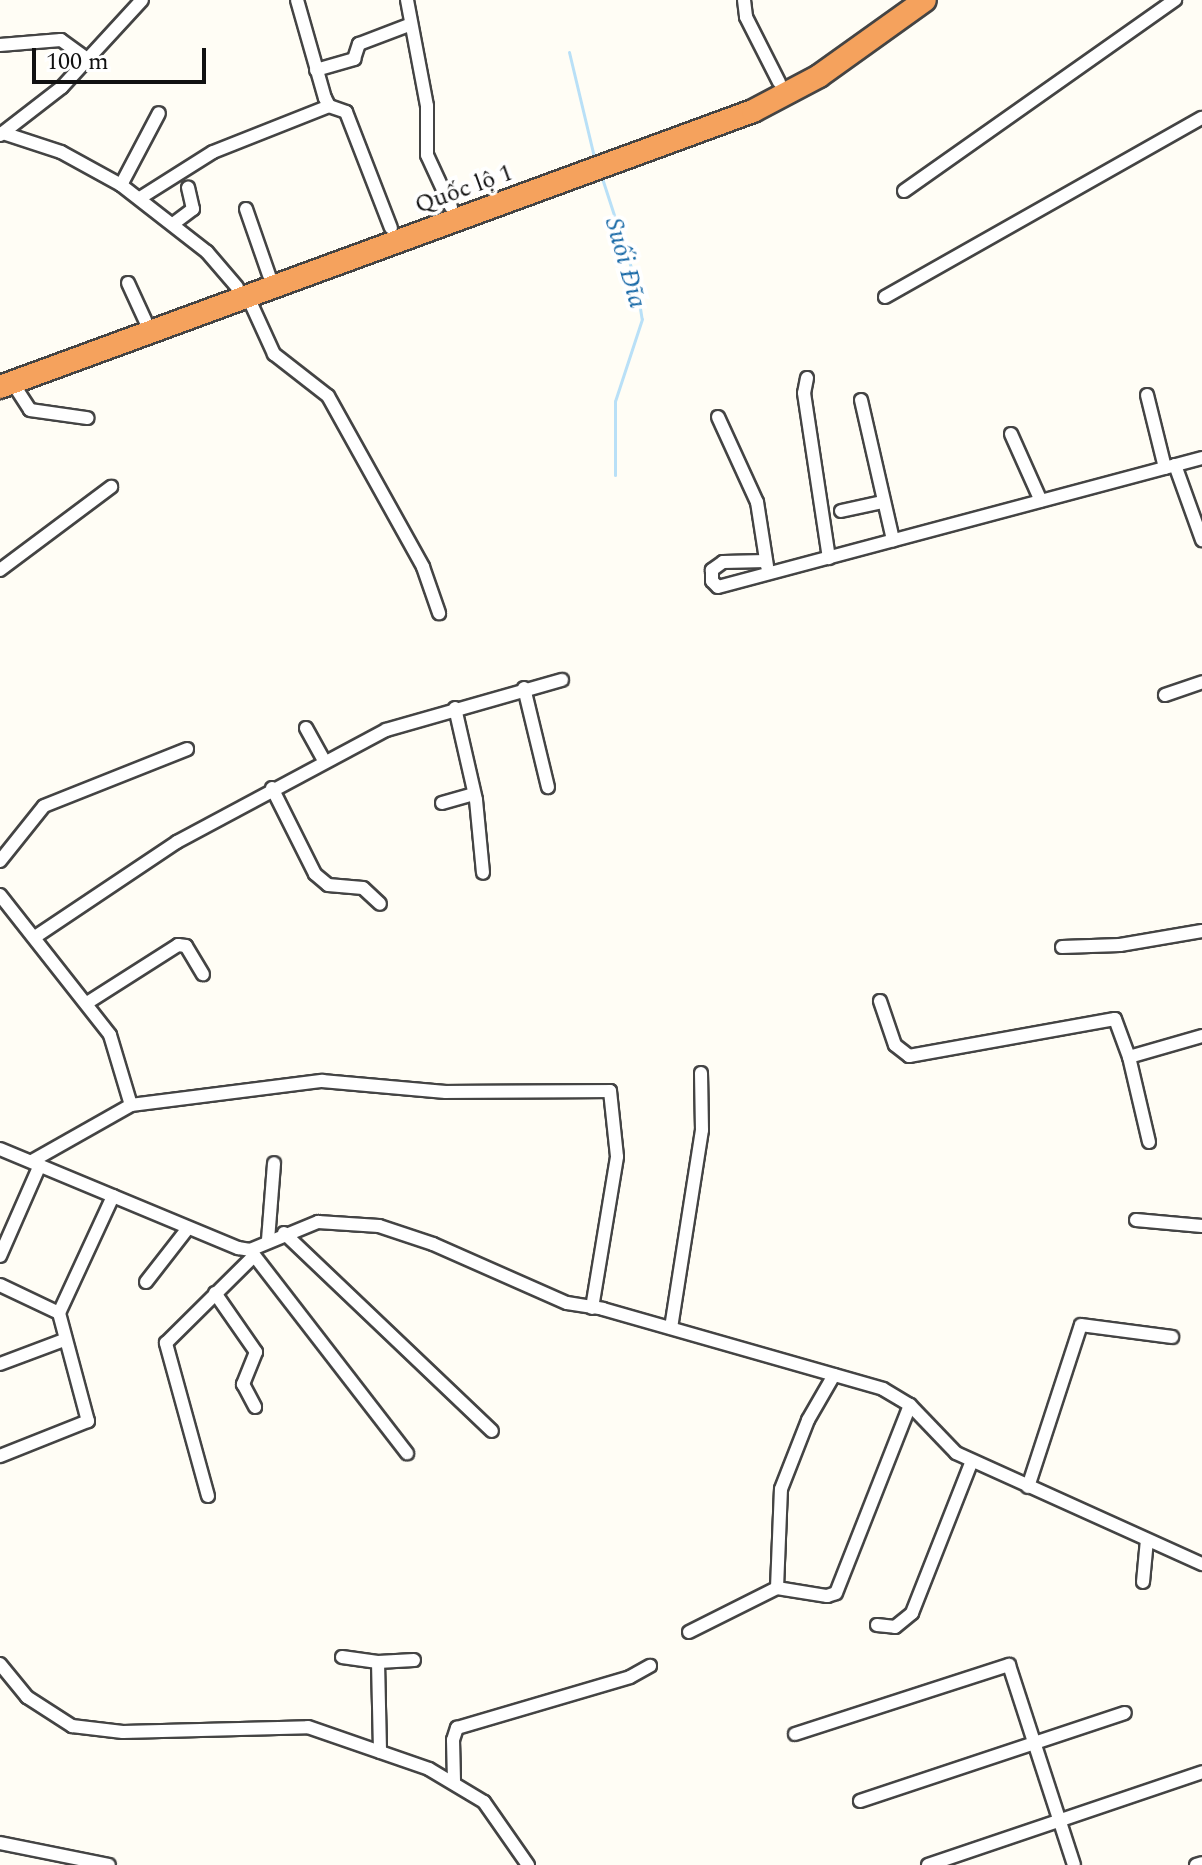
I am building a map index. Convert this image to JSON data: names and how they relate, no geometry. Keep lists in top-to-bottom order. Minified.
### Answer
{"streets":{"highway":["Quốc lộ 1"]},"water":["Suối Đĩa"],"scale_bar":"100 m"}
